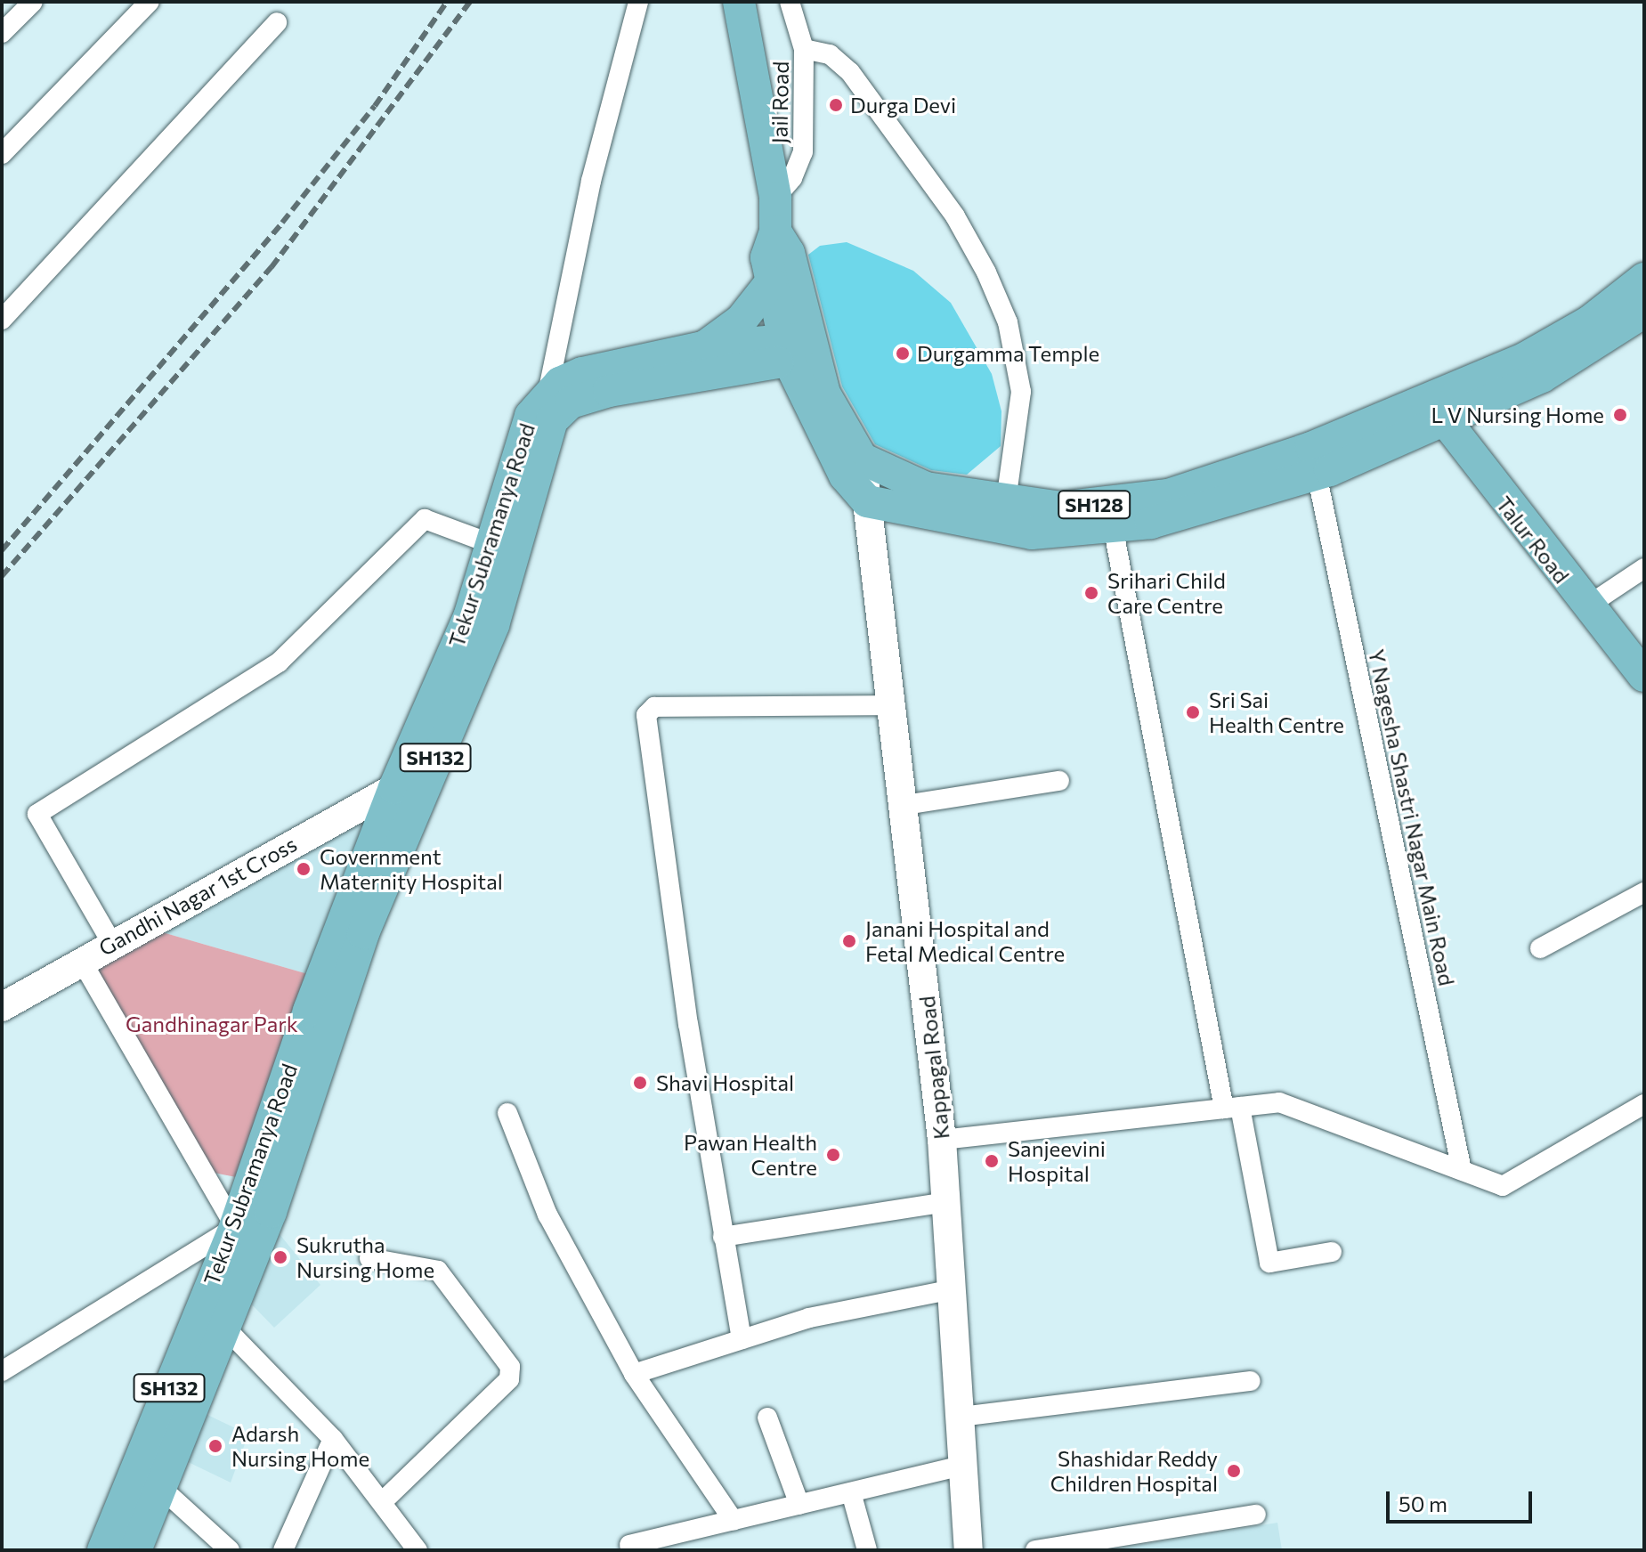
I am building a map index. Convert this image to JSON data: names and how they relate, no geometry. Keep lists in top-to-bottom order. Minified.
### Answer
{"streets":{"main road":["SH128","Tekur Subramanya Road","Talur Road","SH132","Gandhi Nagar 1st Cross","Kappagal Road"],"street":["Jail Road","Y Nagesha Shastri Nagar Main Road"]},"crossings":[["SH128","Talur Road"],["SH128","Kappagal Road"],["Tekur Subramanya Road","SH132"],["Tekur Subramanya Road","Gandhi Nagar 1st Cross"]],"parks":["Gandhinagar Park"],"places":["Durga Devi","Durgamma Temple","L V Nursing Home","Srihari Child Care Centre","Sri Sai Health Centre","Government Maternity Hospital","Janani Hospital and Fetal Medical Centre","Shavi Hospital","Pawan Health Centre","Sanjeevini Hospital","Sukrutha Nursing Home","Adarsh Nursing Home","Shashidar Reddy Children Hospital"],"scale_bar":"50 m"}
